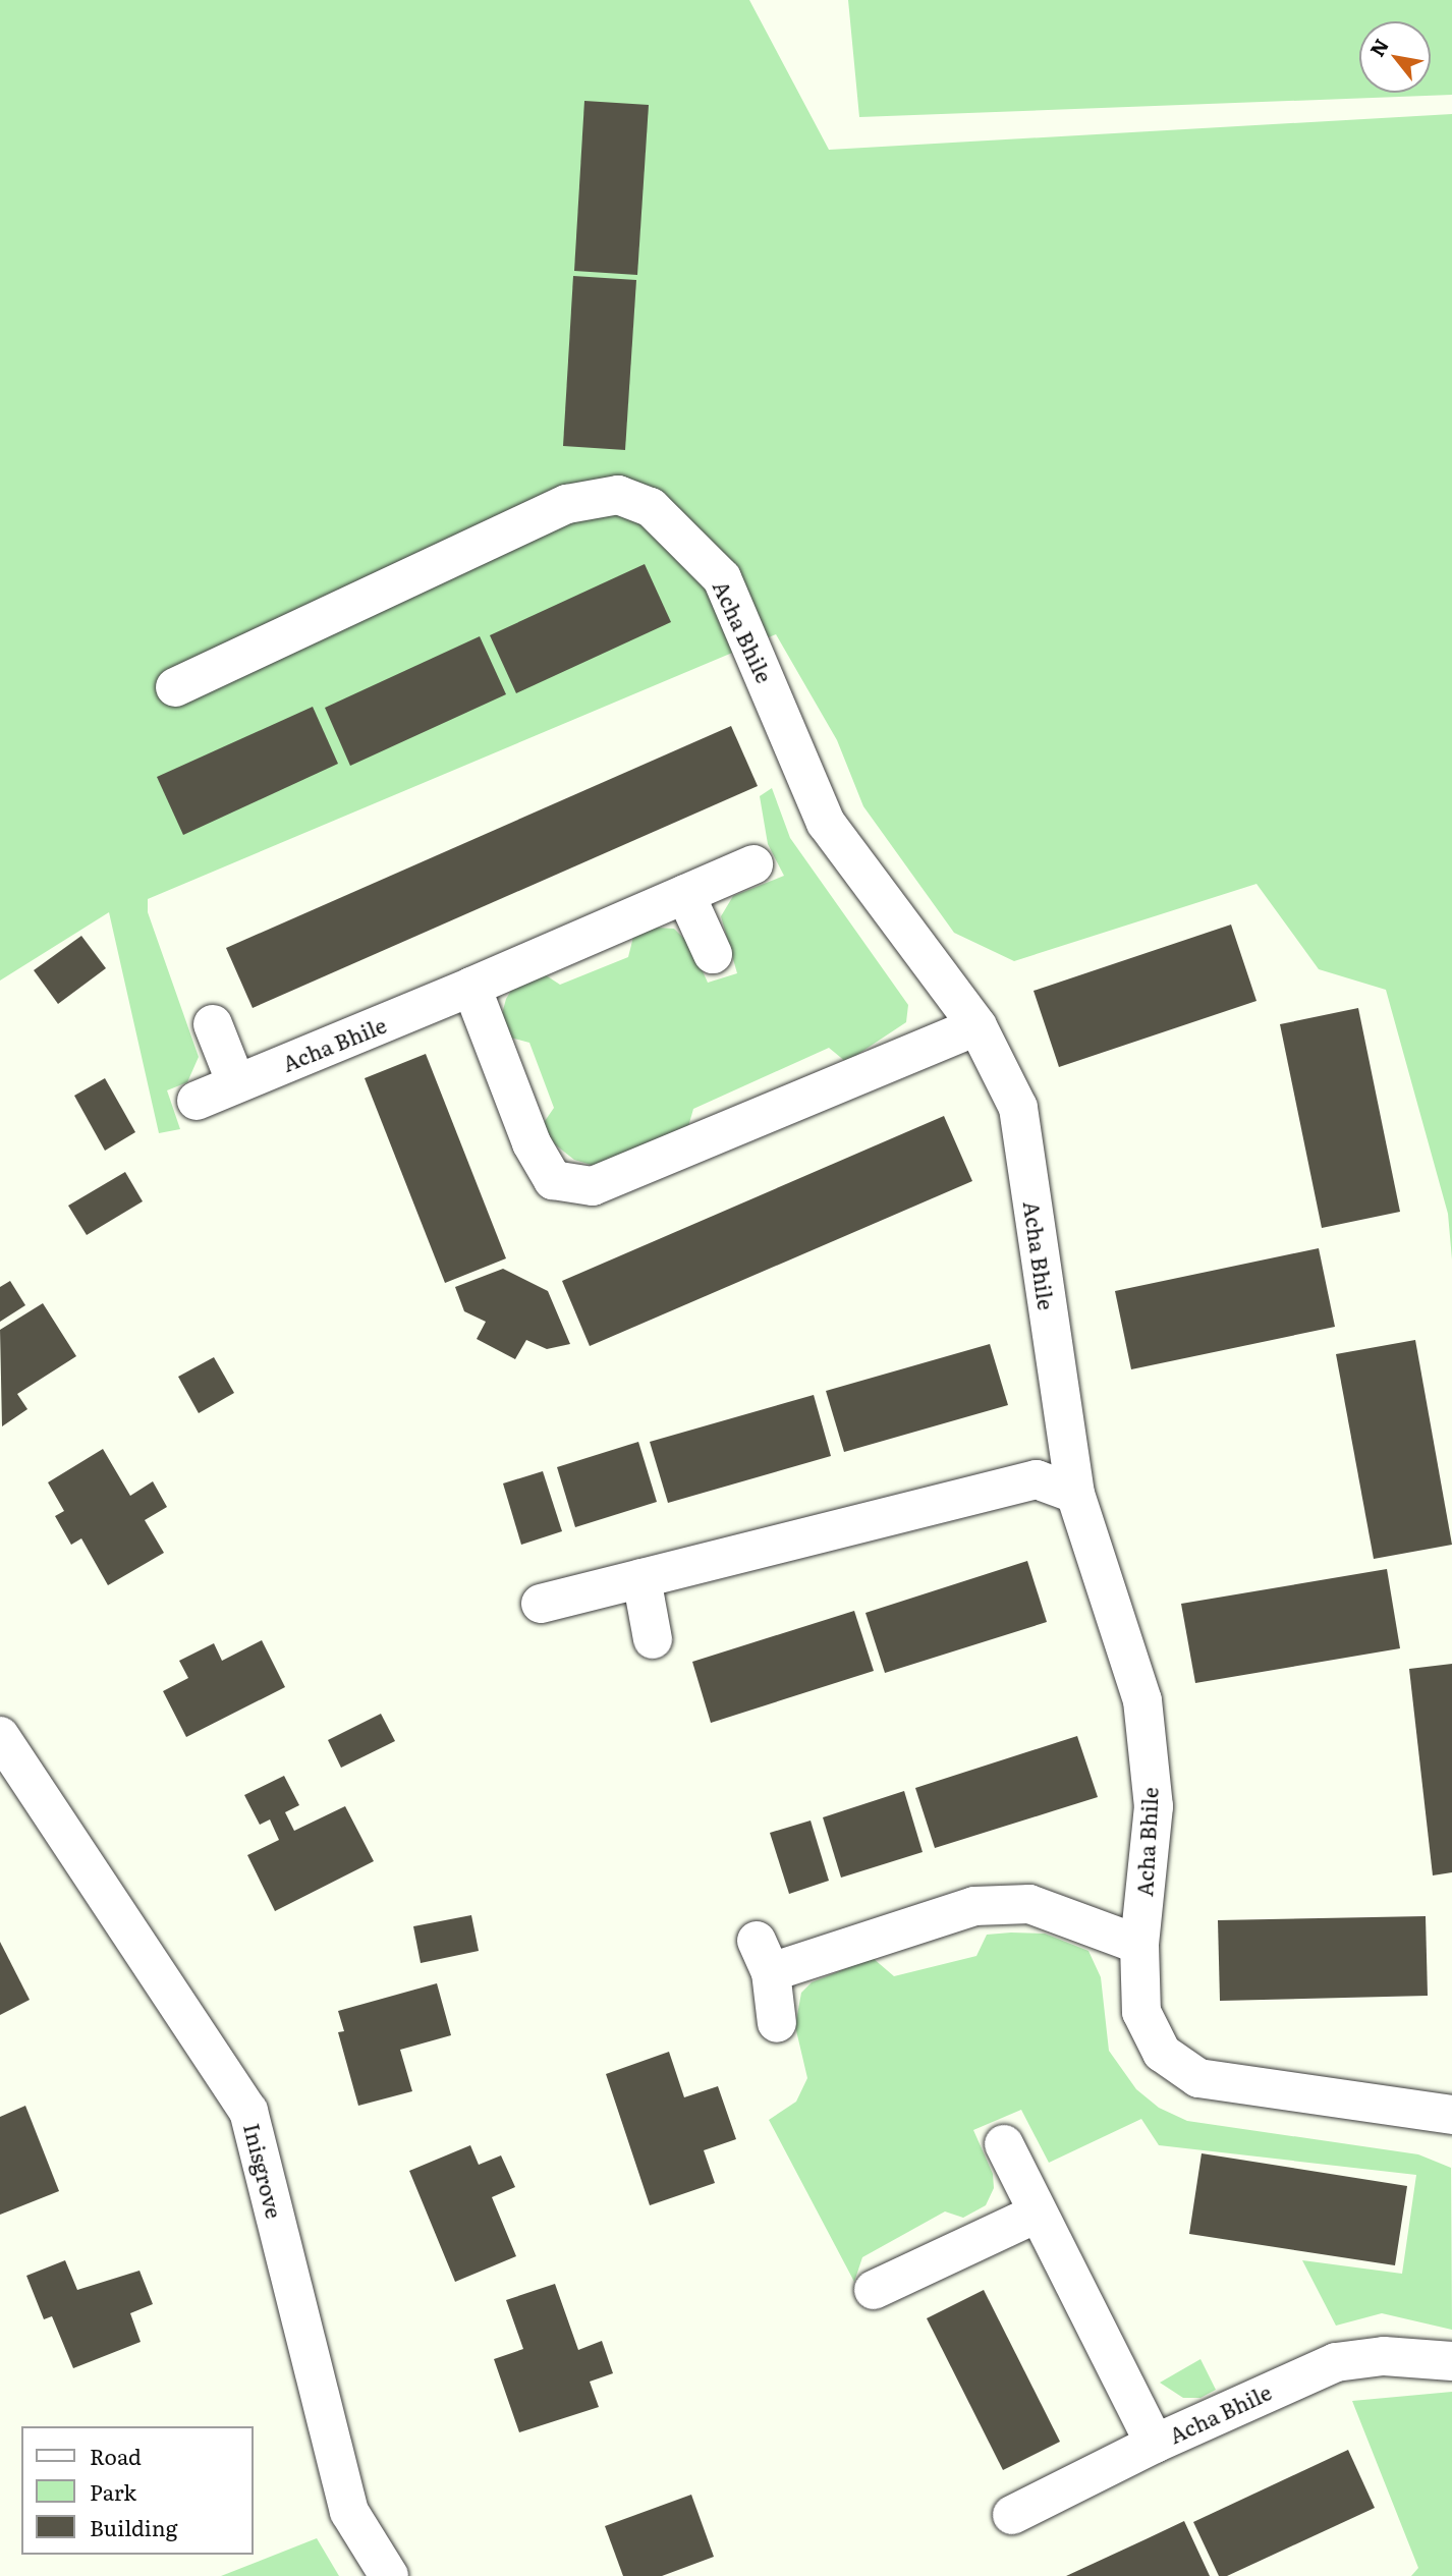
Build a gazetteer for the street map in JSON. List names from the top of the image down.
{
  "streets": {
    "street": ["Acha Bhile", "Inisgrove"]
  },
  "legend": ["Road", "Park", "Building"],
  "north": "top left"
}
